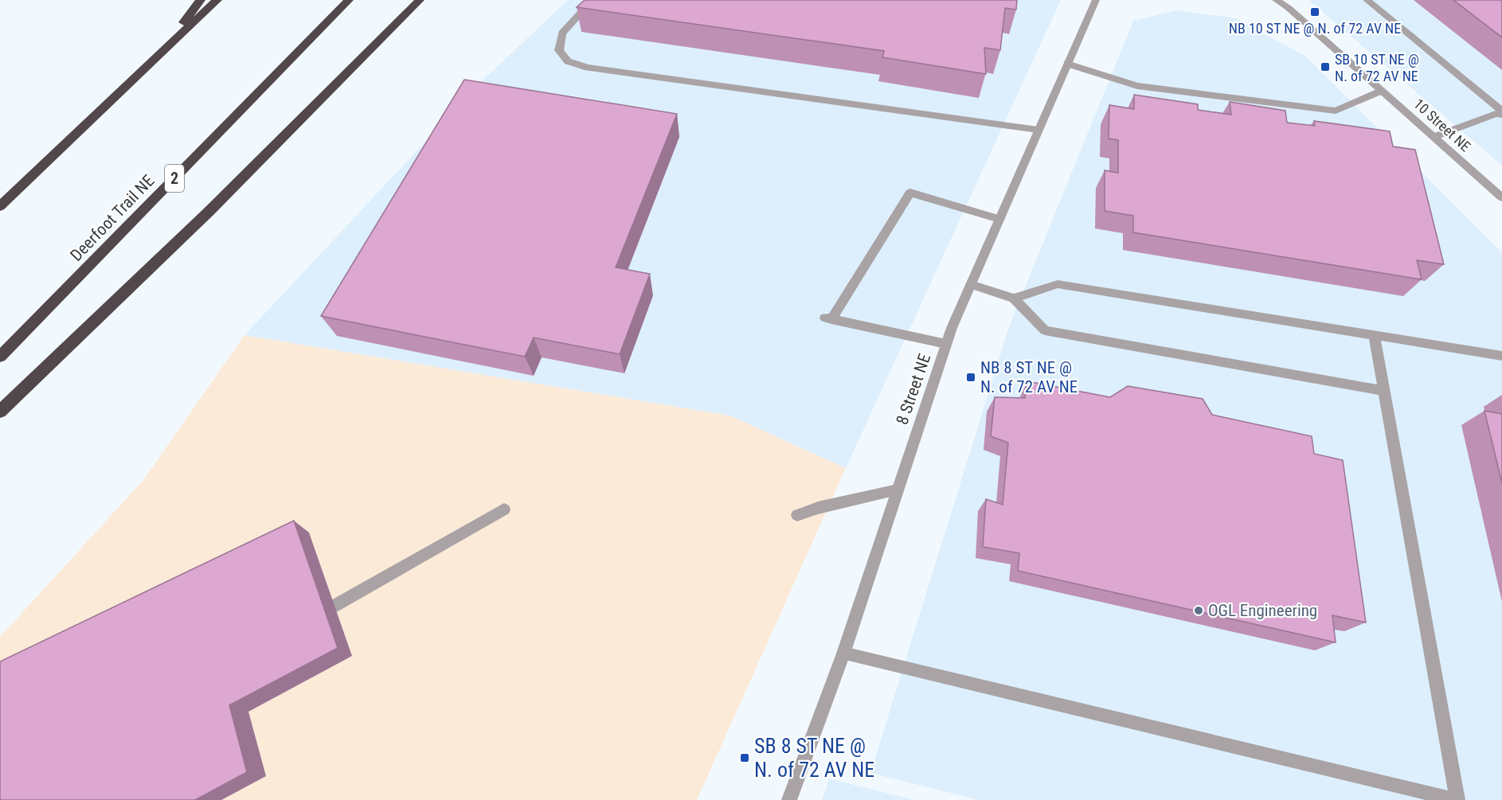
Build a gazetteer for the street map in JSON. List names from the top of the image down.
{
  "streets": {
    "highway": ["2", "Deerfoot Trail NE"],
    "street": ["10 Street NE", "8 Street NE"]
  },
  "places": {
    "transit": [
      "NB 10 ST NE @ N. of 72 AV NE",
      "SB 10 ST NE @ N. of 72 AV NE",
      "NB 8 ST NE @ N. of 72 AV NE",
      "SB 8 ST NE @ N. of 72 AV NE"
    ],
    "other": ["OGL Engineering"]
  }
}
